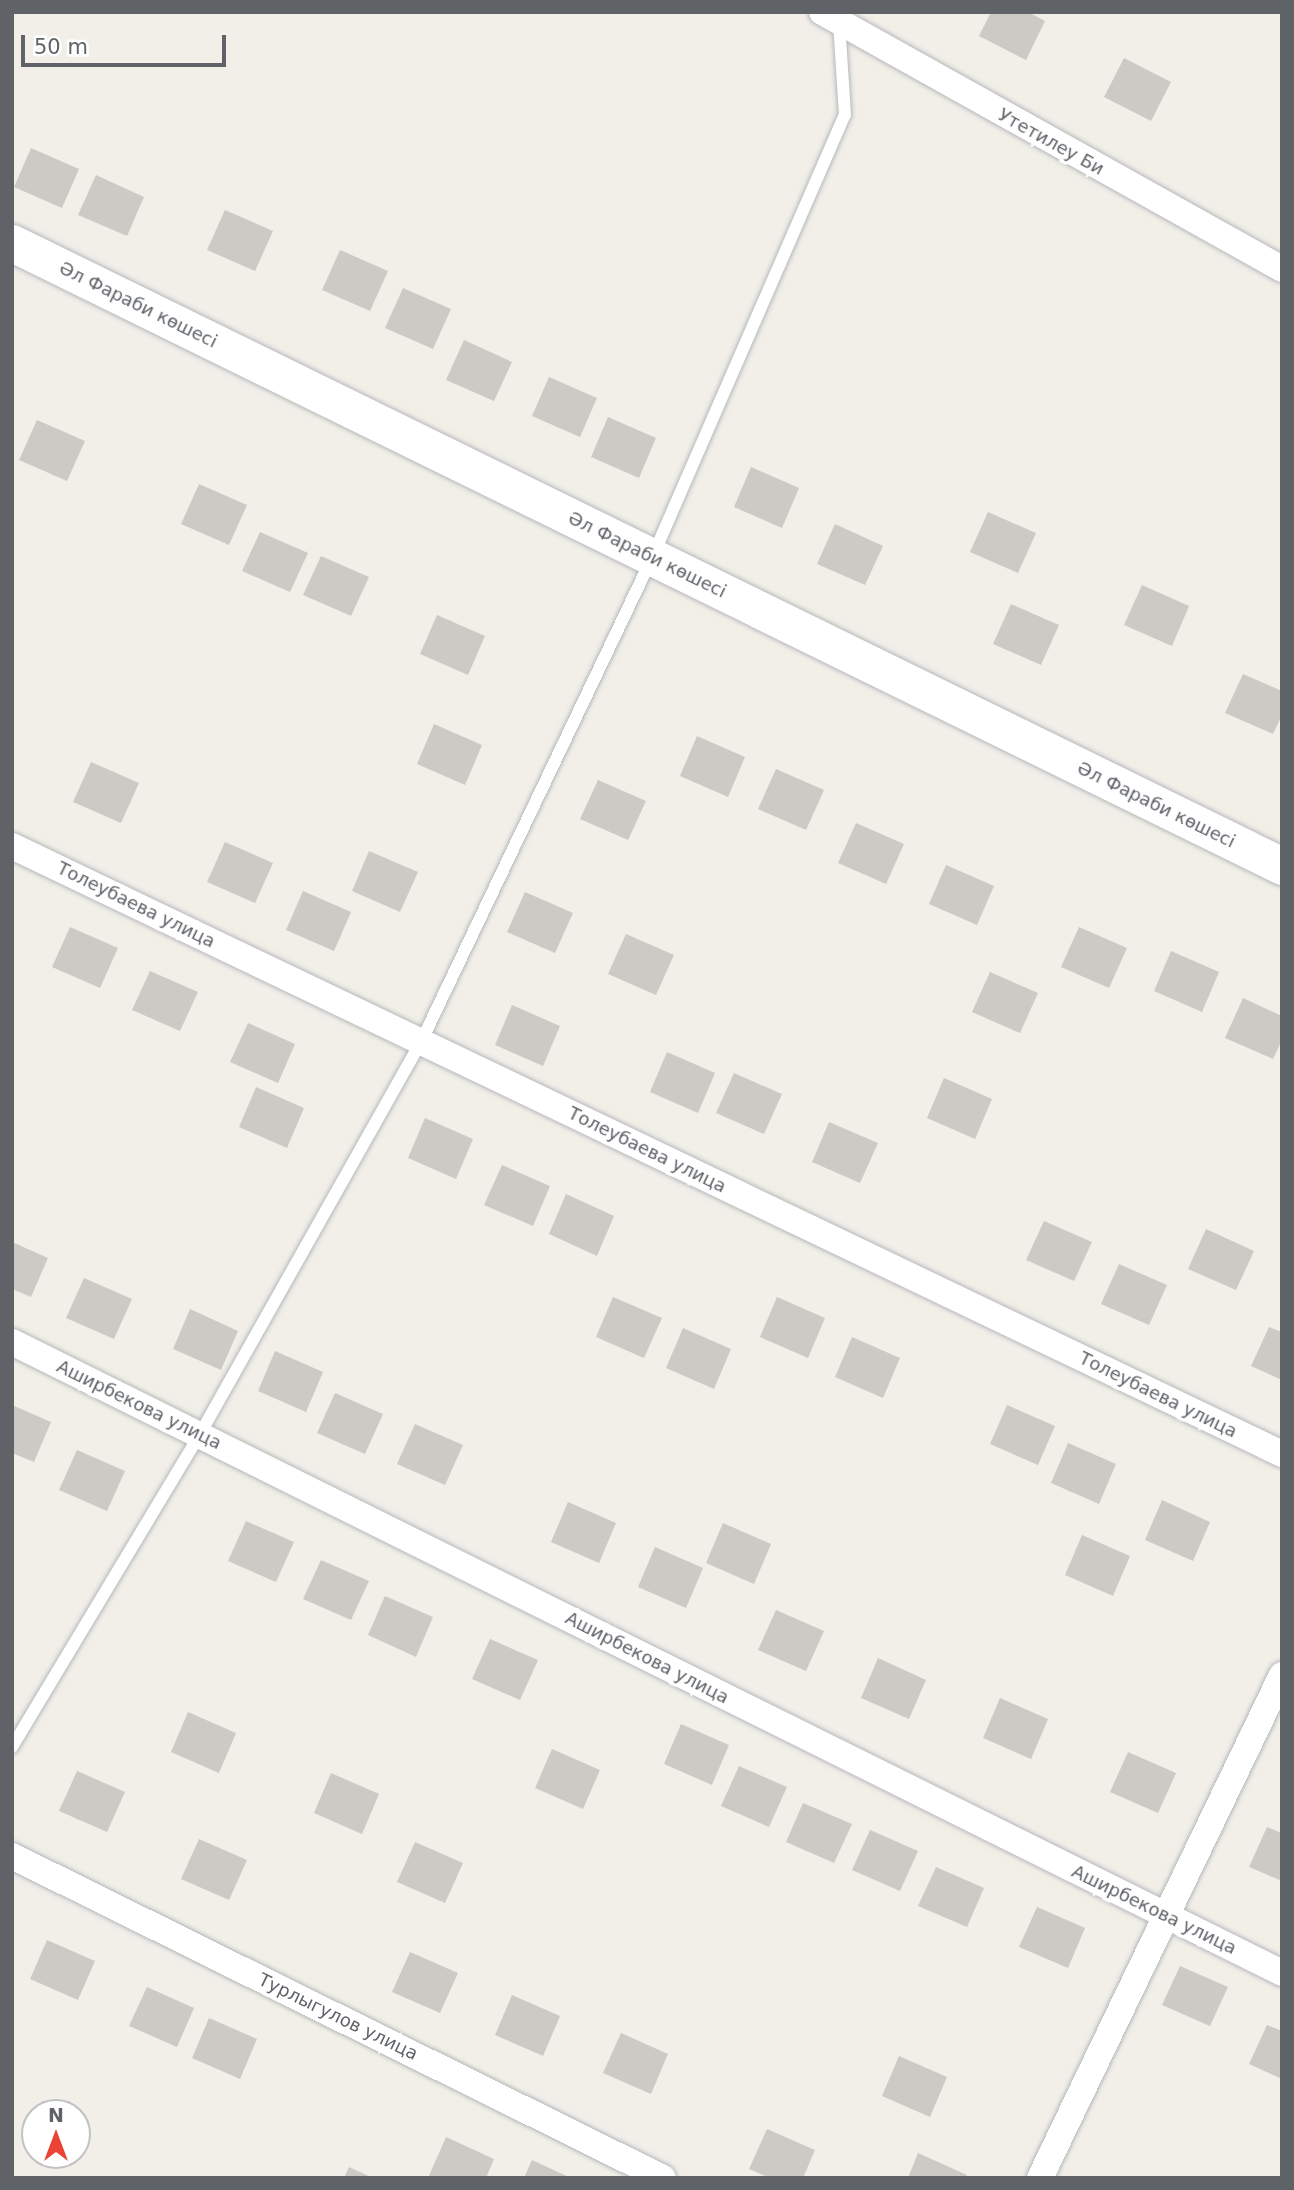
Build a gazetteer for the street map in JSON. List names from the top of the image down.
{
  "streets": {
    "street": [
      "Утетилеу Би",
      "Әл Фараби көшесі",
      "Толеубаева улица",
      "Аширбекова улица",
      "Турлыгулов улица"
    ]
  },
  "scale_bar": "50 m",
  "north": "top"
}
